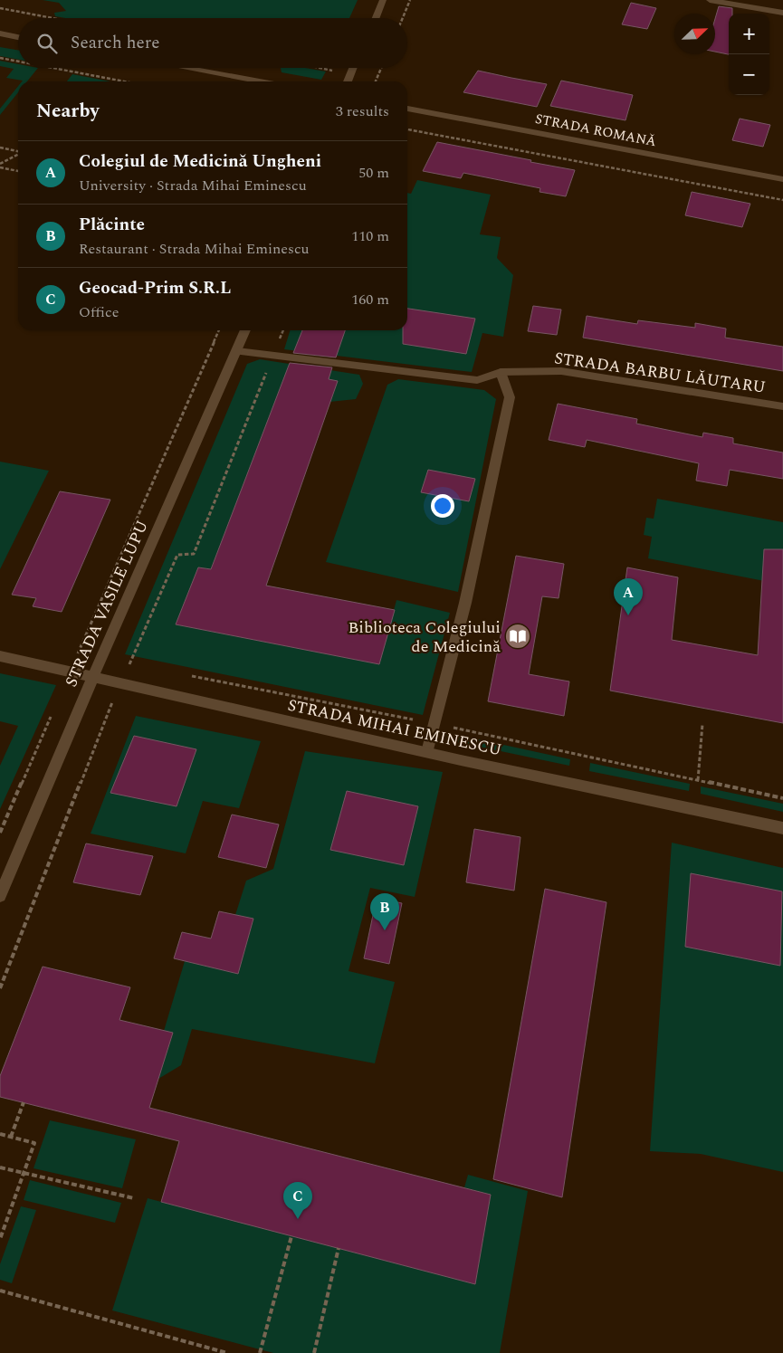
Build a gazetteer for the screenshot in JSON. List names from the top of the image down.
{
  "streets": {
    "street": [
      "STRADA ROMANĂ",
      "STRADA BARBU LĂUTARU",
      "STRADA VASILE LUPU",
      "STRADA MIHAI EMINESCU"
    ]
  },
  "crossings": [
    ["STRADA BARBU LĂUTARU", "STRADA VASILE LUPU"],
    ["STRADA VASILE LUPU", "STRADA MIHAI EMINESCU"]
  ],
  "places": {
    "library": ["Biblioteca Colegiului de Medicină"]
  },
  "north": "top right",
  "page": {
    "map_buttons": ["+", "−"],
    "search": "Search here",
    "heading": ["Nearby", "3 results"],
    "list": [
      {
        "mark": "A",
        "name": "Colegiul de Medicină Ungheni",
        "note": "University · Strada Mihai Eminescu",
        "value": "50 m"
      },
      {
        "mark": "B",
        "name": "Plăcinte",
        "note": "Restaurant · Strada Mihai Eminescu",
        "value": "110 m"
      },
      {
        "mark": "C",
        "name": "Geocad-Prim S.R.L",
        "note": "Office",
        "value": "160 m"
      }
    ],
    "pins": ["A", "B", "C"]
  }
}
